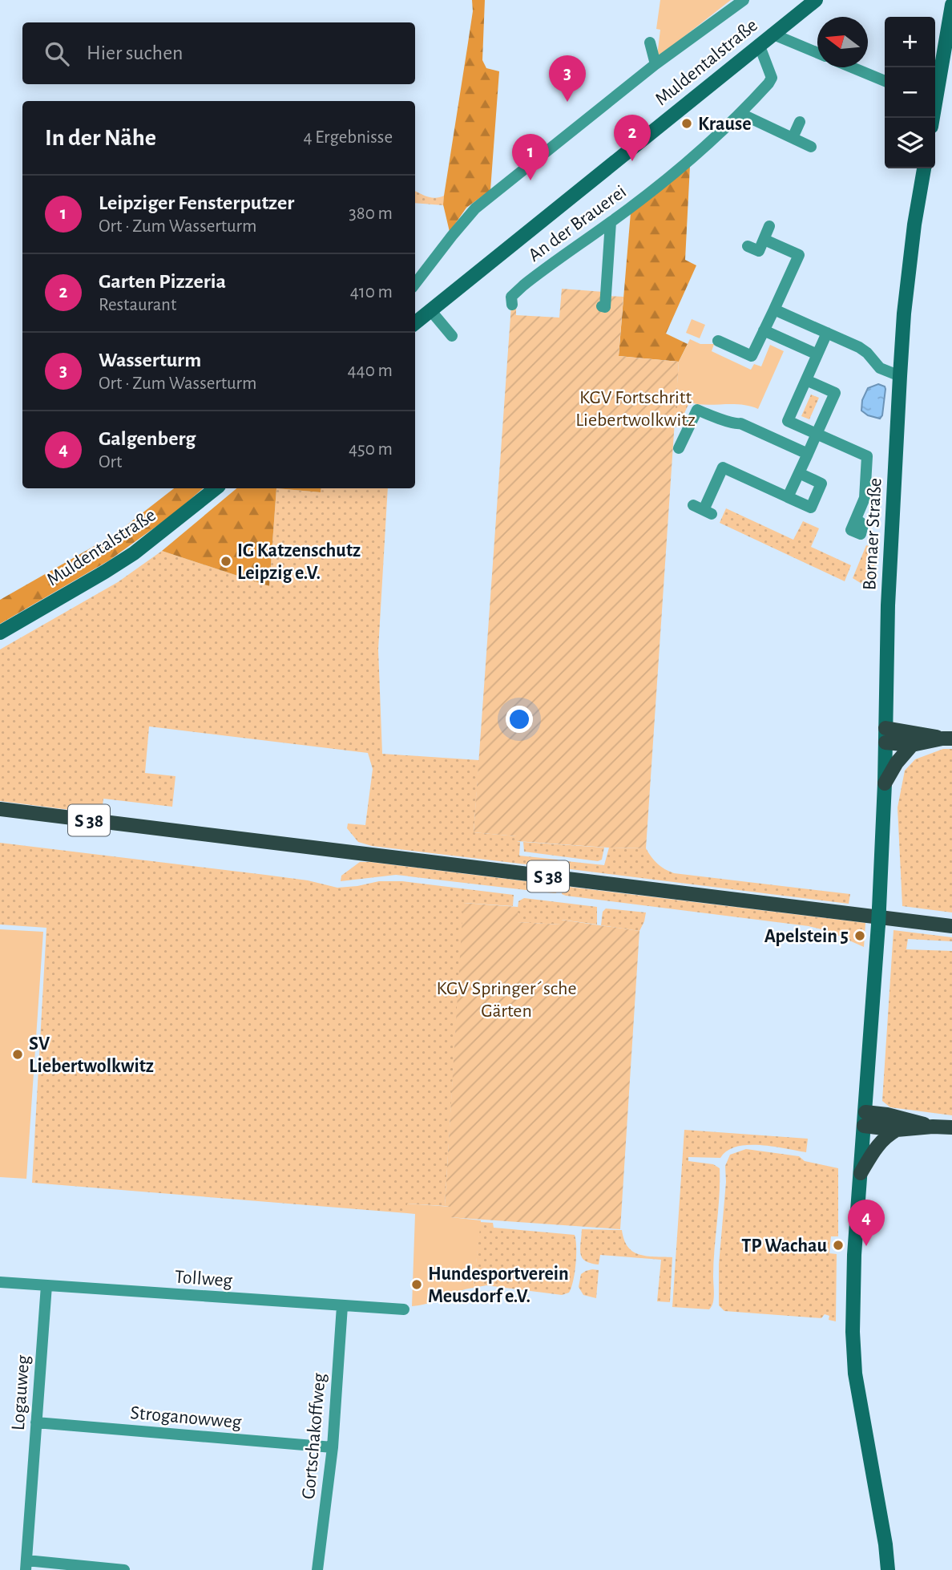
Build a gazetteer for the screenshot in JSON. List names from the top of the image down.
{
  "streets": {
    "main road": ["Muldentalstraße", "Bornaer Straße", "S 38"],
    "street": [
      "An der Brauerei",
      "Tollweg",
      "Logauweg",
      "Stroganowweg",
      "Gortschakoffweg"
    ]
  },
  "crossings": [
    ["Muldentalstraße", "An der Brauerei"],
    ["Tollweg", "Logauweg"],
    ["Tollweg", "Gortschakoffweg"],
    ["Logauweg", "Stroganowweg"],
    ["Stroganowweg", "Gortschakoffweg"]
  ],
  "parks": ["KGV Fortschritt Liebertwolkwitz", "KGV Springer´sche Gärten"],
  "places": [
    "Krause",
    "IG Katzenschutz Leipzig e.V.",
    "Apelstein 5",
    "SV Liebertwolkwitz",
    "TP Wachau",
    "Hundesportverein Meusdorf e.V."
  ],
  "north": "left",
  "page": {
    "map_buttons": ["+", "−"],
    "search": "Hier suchen",
    "pins": [
      "3",
      "2",
      "1",
      "4"
    ],
    "heading": ["In der Nähe", "4 Ergebnisse"],
    "list": [
      {
        "mark": "1",
        "name": "Leipziger Fensterputzer",
        "note": "Ort · Zum Wasserturm",
        "value": "380 m"
      },
      {
        "mark": "2",
        "name": "Garten Pizzeria",
        "note": "Restaurant",
        "value": "410 m"
      },
      {
        "mark": "3",
        "name": "Wasserturm",
        "note": "Ort · Zum Wasserturm",
        "value": "440 m"
      },
      {
        "mark": "4",
        "name": "Galgenberg",
        "note": "Ort",
        "value": "450 m"
      }
    ]
  }
}
